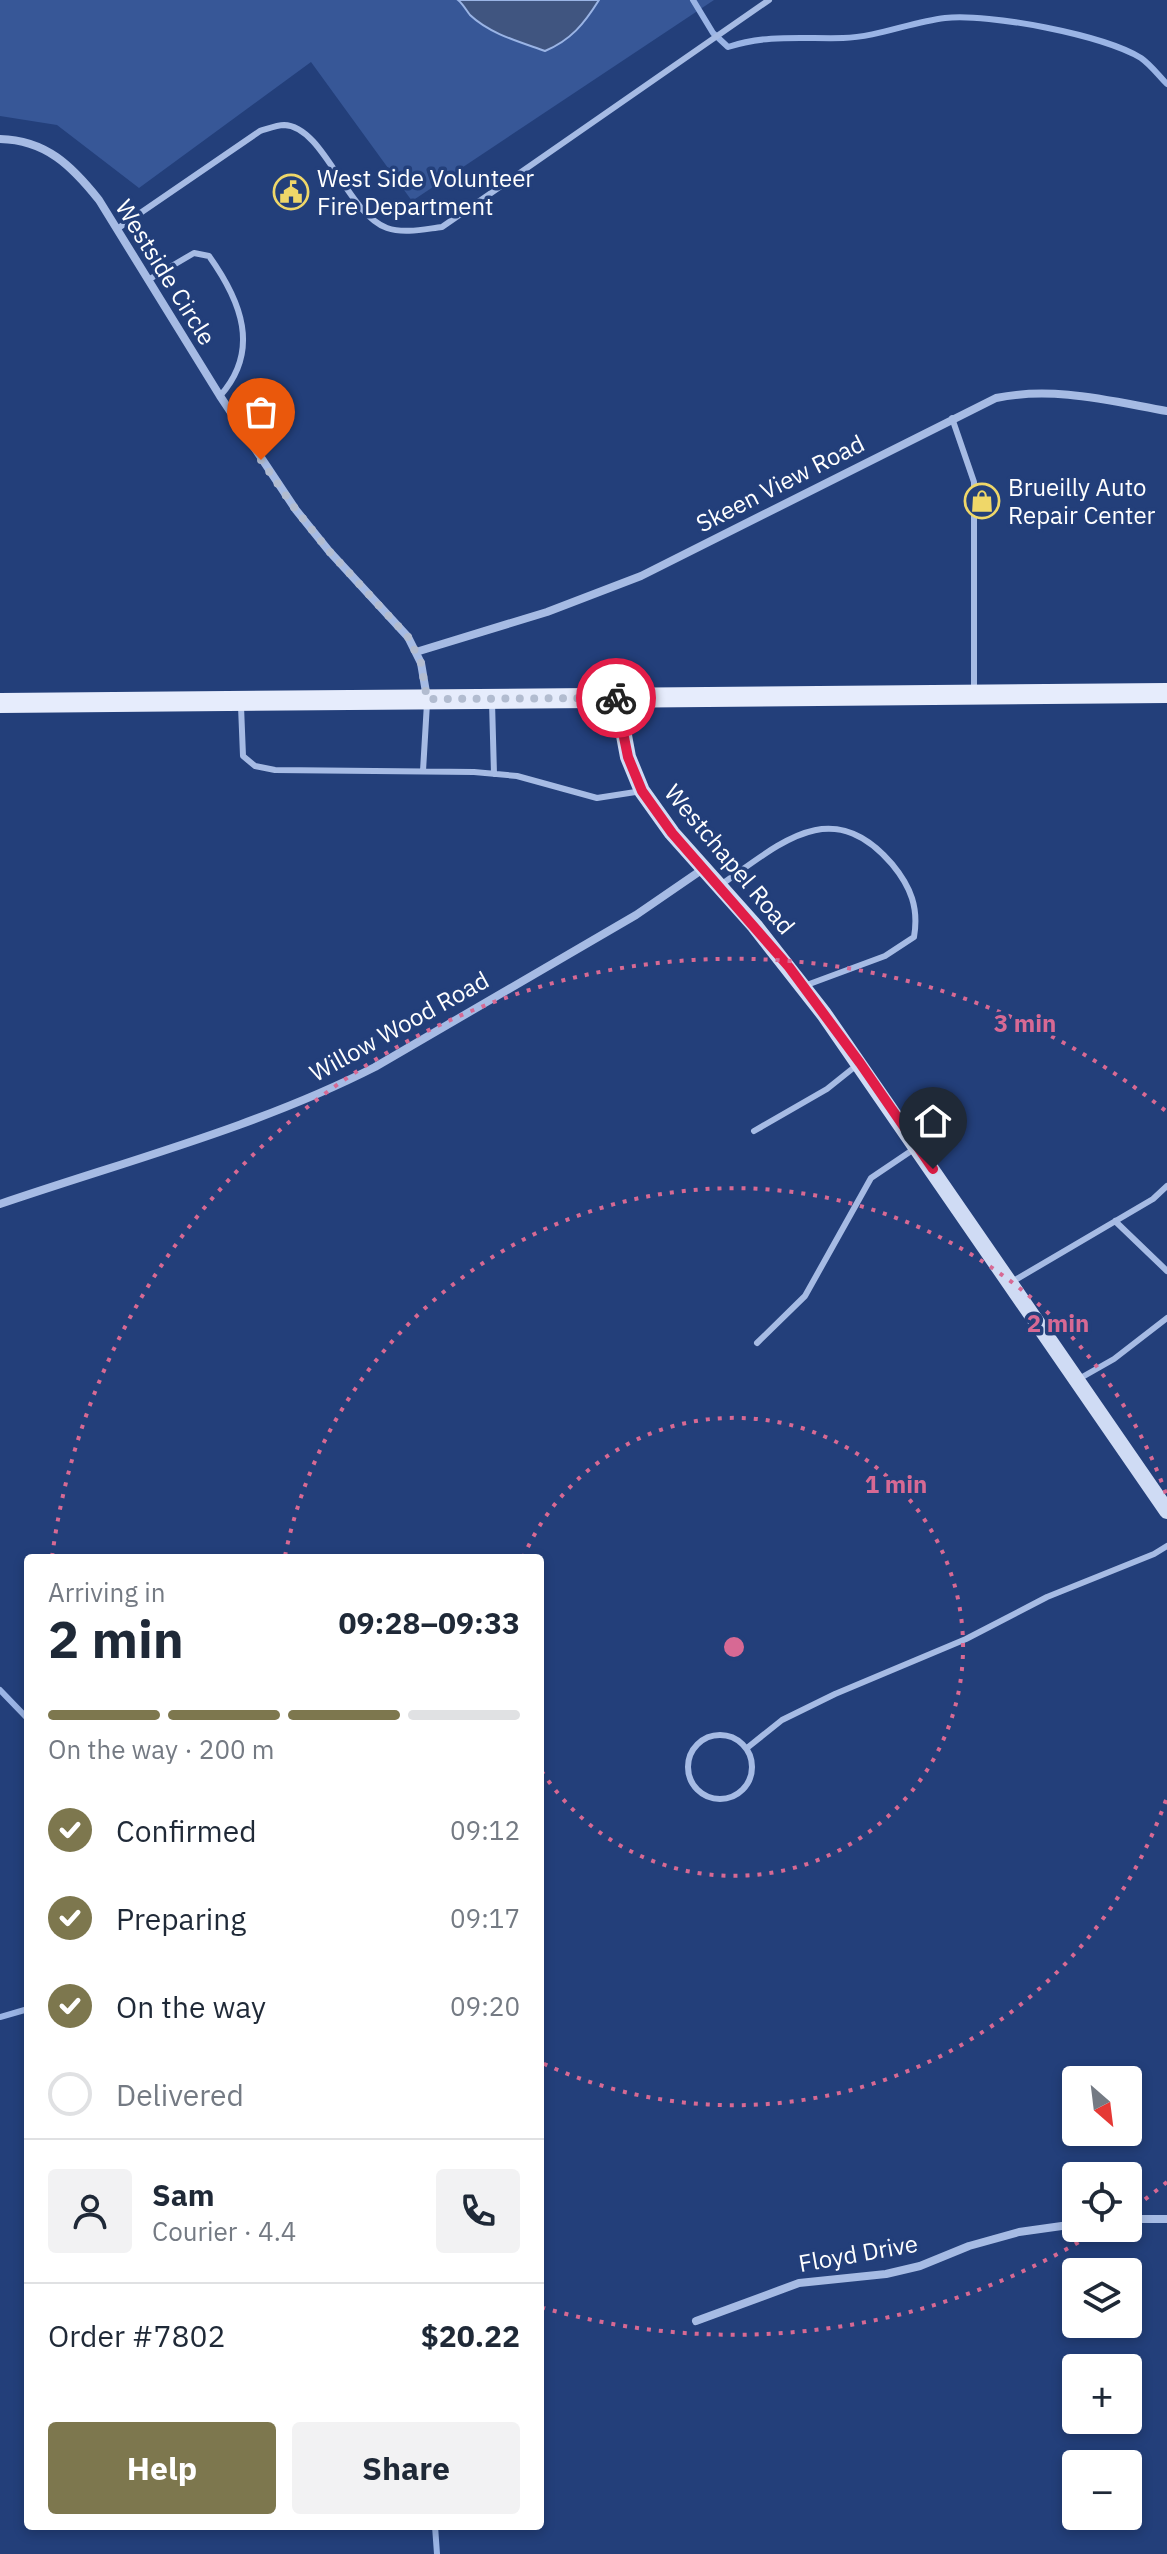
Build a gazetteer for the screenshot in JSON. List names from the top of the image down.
{
  "streets": {
    "street": [
      "Westside Circle",
      "Skeen View Road",
      "Westchapel Road",
      "Willow Wood Road",
      "Floyd Drive"
    ]
  },
  "crossings": [
    ["Westside Circle", "Skeen View Road"],
    ["Westchapel Road", "Willow Wood Road"]
  ],
  "places": {
    "public building": ["West Side Volunteer Fire Department"],
    "shop": ["Brueilly Auto Repair Center"]
  },
  "north": "bottom right",
  "page": {
    "heading": ["2 min", "Arriving in", "09:28–09:33"],
    "panel": [
      "Sam",
      "Courier · 4.4",
      "Order #7802",
      "$20.22"
    ],
    "bar": "On the way · 200 m",
    "list": [
      ["Confirmed", "09:12"],
      ["Preparing", "09:17"],
      ["On the way", "09:20"],
      "Delivered"
    ],
    "map_buttons": ["+", "−"],
    "buttons": ["Help", "Share"]
  },
  "rings": ["3 min", "2 min", "1 min"]
}
